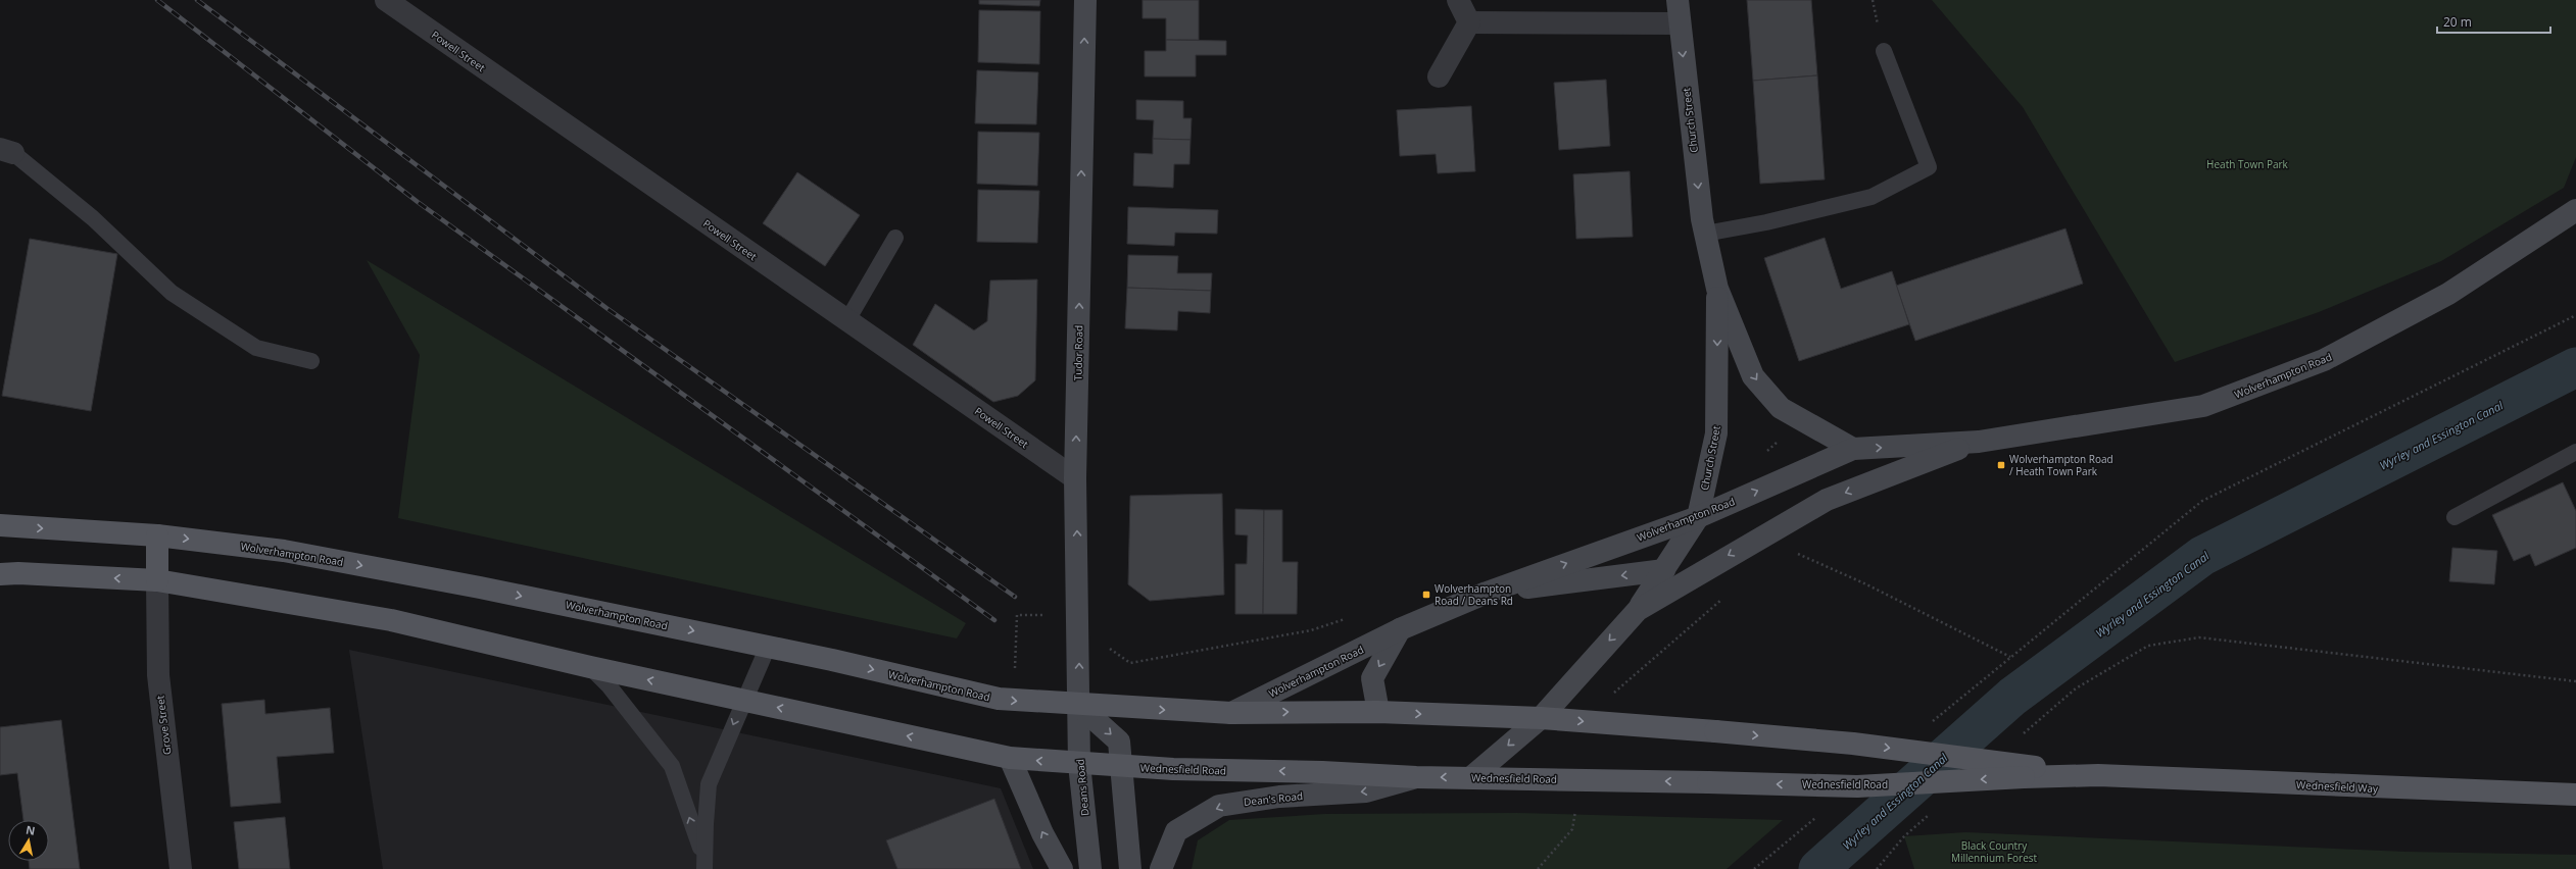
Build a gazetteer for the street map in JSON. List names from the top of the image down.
{
  "streets": {
    "main road": ["Wolverhampton Road", "Wednesfield Road", "Wednesfield Way"],
    "street": [
      "Powell Street",
      "Church Street",
      "Tudor Road",
      "Grove Street",
      "Deans Road",
      "Dean's Road"
    ]
  },
  "crossings": [
    ["Powell Street", "Tudor Road"],
    ["Church Street", "Wolverhampton Road"],
    ["Tudor Road", "Wolverhampton Road"],
    ["Tudor Road", "Deans Road"],
    ["Wolverhampton Road", "Wednesfield Road"],
    ["Wolverhampton Road", "Deans Road"],
    ["Wednesfield Road", "Wednesfield Way"],
    ["Wednesfield Road", "Deans Road"],
    ["Wednesfield Road", "Dean's Road"]
  ],
  "one_way": ["Church Street", "Tudor Road", "Dean's Road"],
  "water": ["Wyrley and Essington Canal"],
  "parks": ["Heath Town Park", "Black Country Millennium Forest"],
  "places": {
    "transit": ["Wolverhampton Road / Heath Town Park", "Wolverhampton Road / Deans Rd"]
  },
  "scale_bar": "20 m",
  "north": "top"
}
